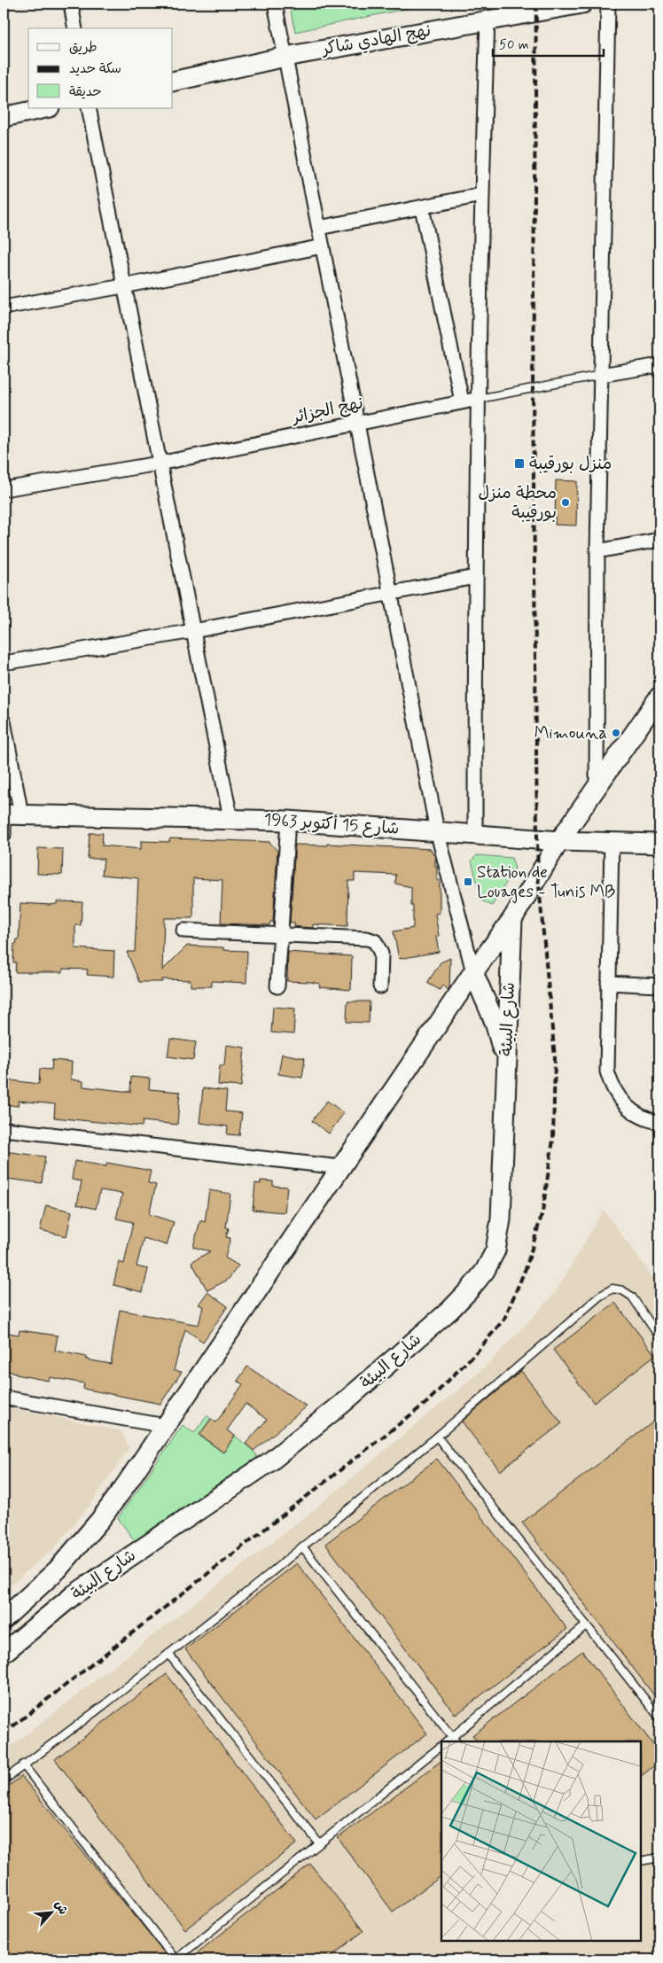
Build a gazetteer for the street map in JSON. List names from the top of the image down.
{
  "streets": {
    "main road": ["نهج الهادي شاكر", "شارع 15 أكتوبر 1963", "شارع البيئة"],
    "street": ["نهج الجزائر"]
  },
  "crossings": [
    ["شارع 15 أكتوبر 1963", "شارع البيئة"]
  ],
  "places": {
    "transit": ["منزل بورقيبة", "Station de Louages - Tunis MB"],
    "other": ["محطة منزل بورقيبة", "Mimouna"]
  },
  "legend": ["طريق", "سكة حديد", "حديقة"],
  "scale_bar": "50 m",
  "north": "top right"
}
